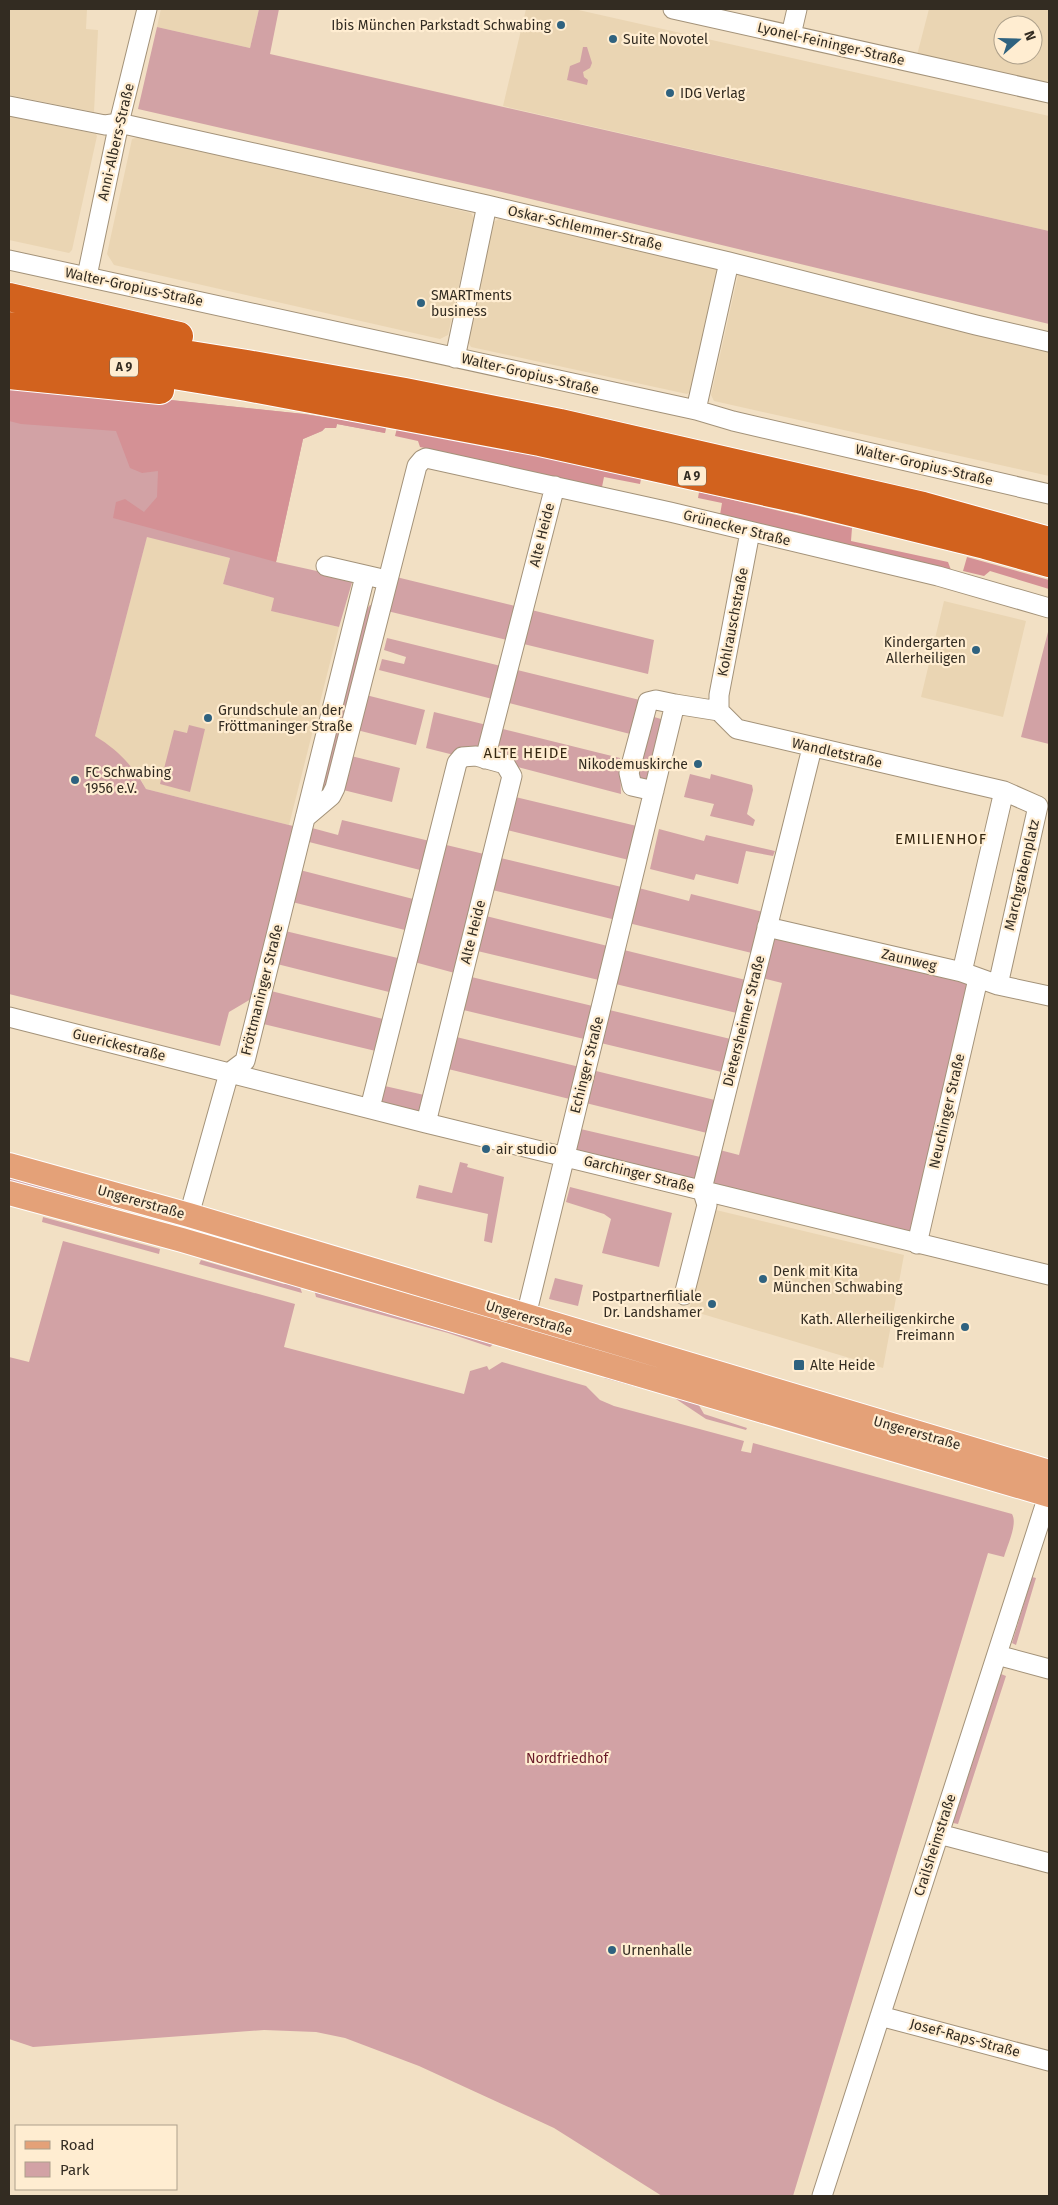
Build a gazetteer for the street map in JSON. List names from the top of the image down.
{
  "streets": {
    "highway": ["A 9"],
    "main road": ["Ungererstraße"],
    "street": [
      "Lyonel-Feininger-Straße",
      "Anni-Albers-Straße",
      "Oskar-Schlemmer-Straße",
      "Walter-Gropius-Straße",
      "Grünecker Straße",
      "Alte Heide",
      "Kohlrauschstraße",
      "Wandletstraße",
      "Marchgrabenplatz",
      "Zaunweg",
      "Fröttmaninger Straße",
      "Dietersheimer Straße",
      "Guerickestraße",
      "Echinger Straße",
      "Neuchinger Straße",
      "Garchinger Straße",
      "Crailsheimstraße",
      "Josef-Raps-Straße"
    ]
  },
  "crossings": [
    ["Anni-Albers-Straße", "Oskar-Schlemmer-Straße"],
    ["Anni-Albers-Straße", "Walter-Gropius-Straße"],
    ["Grünecker Straße", "Alte Heide"],
    ["Grünecker Straße", "Kohlrauschstraße"],
    ["Alte Heide", "Garchinger Straße"],
    ["Kohlrauschstraße", "Wandletstraße"],
    ["Wandletstraße", "Marchgrabenplatz"],
    ["Wandletstraße", "Dietersheimer Straße"],
    ["Marchgrabenplatz", "Zaunweg"],
    ["Zaunweg", "Dietersheimer Straße"],
    ["Zaunweg", "Neuchinger Straße"],
    ["Fröttmaninger Straße", "Guerickestraße"],
    ["Fröttmaninger Straße", "Garchinger Straße"],
    ["Fröttmaninger Straße", "Ungererstraße"],
    ["Dietersheimer Straße", "Garchinger Straße"],
    ["Guerickestraße", "Garchinger Straße"],
    ["Echinger Straße", "Garchinger Straße"],
    ["Echinger Straße", "Ungererstraße"],
    ["Neuchinger Straße", "Garchinger Straße"],
    ["Ungererstraße", "Crailsheimstraße"],
    ["Crailsheimstraße", "Josef-Raps-Straße"]
  ],
  "districts": ["ALTE HEIDE", "EMILIENHOF"],
  "parks": ["Nordfriedhof"],
  "places": {
    "other": [
      "Ibis München Parkstadt Schwabing",
      "Suite Novotel",
      "IDG Verlag",
      "SMARTments business",
      "Kindergarten Allerheiligen",
      "Grundschule an der Fröttmaninger Straße",
      "Nikodemuskirche",
      "FC Schwabing 1956 e.V.",
      "air studio",
      "Denk mit Kita München Schwabing",
      "Postpartnerfiliale Dr. Landshamer",
      "Kath. Allerheiligenkirche Freimann",
      "Urnenhalle"
    ],
    "transit": ["Alte Heide"]
  },
  "legend": ["Road", "Park"],
  "north": "right"
}
